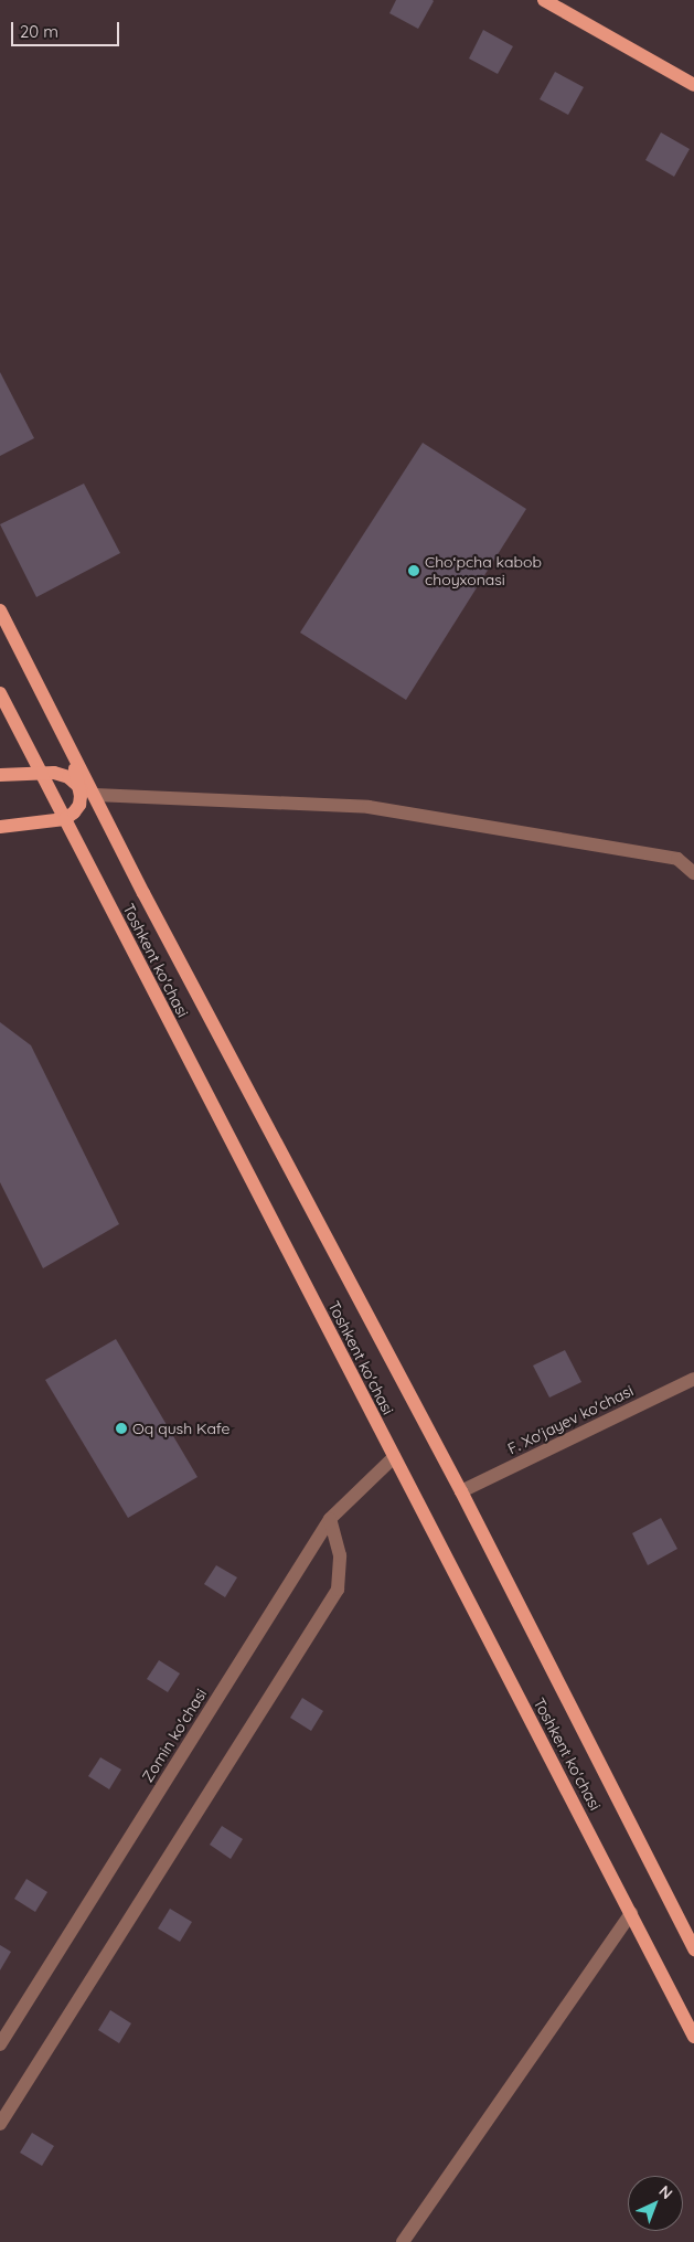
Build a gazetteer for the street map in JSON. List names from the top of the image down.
{
  "streets": {
    "main road": ["Toshkent ko'chasi"],
    "street": ["F. Xo'jayev ko'chasi", "Zomin ko'chasi"]
  },
  "crossings": [
    ["Toshkent ko'chasi", "F. Xo'jayev ko'chasi"],
    ["Toshkent ko'chasi", "Zomin ko'chasi"]
  ],
  "places": ["Cho‘pcha kabob choyxonasi", "Oq qush Kafe"],
  "scale_bar": "20 m",
  "north": "top right"
}
